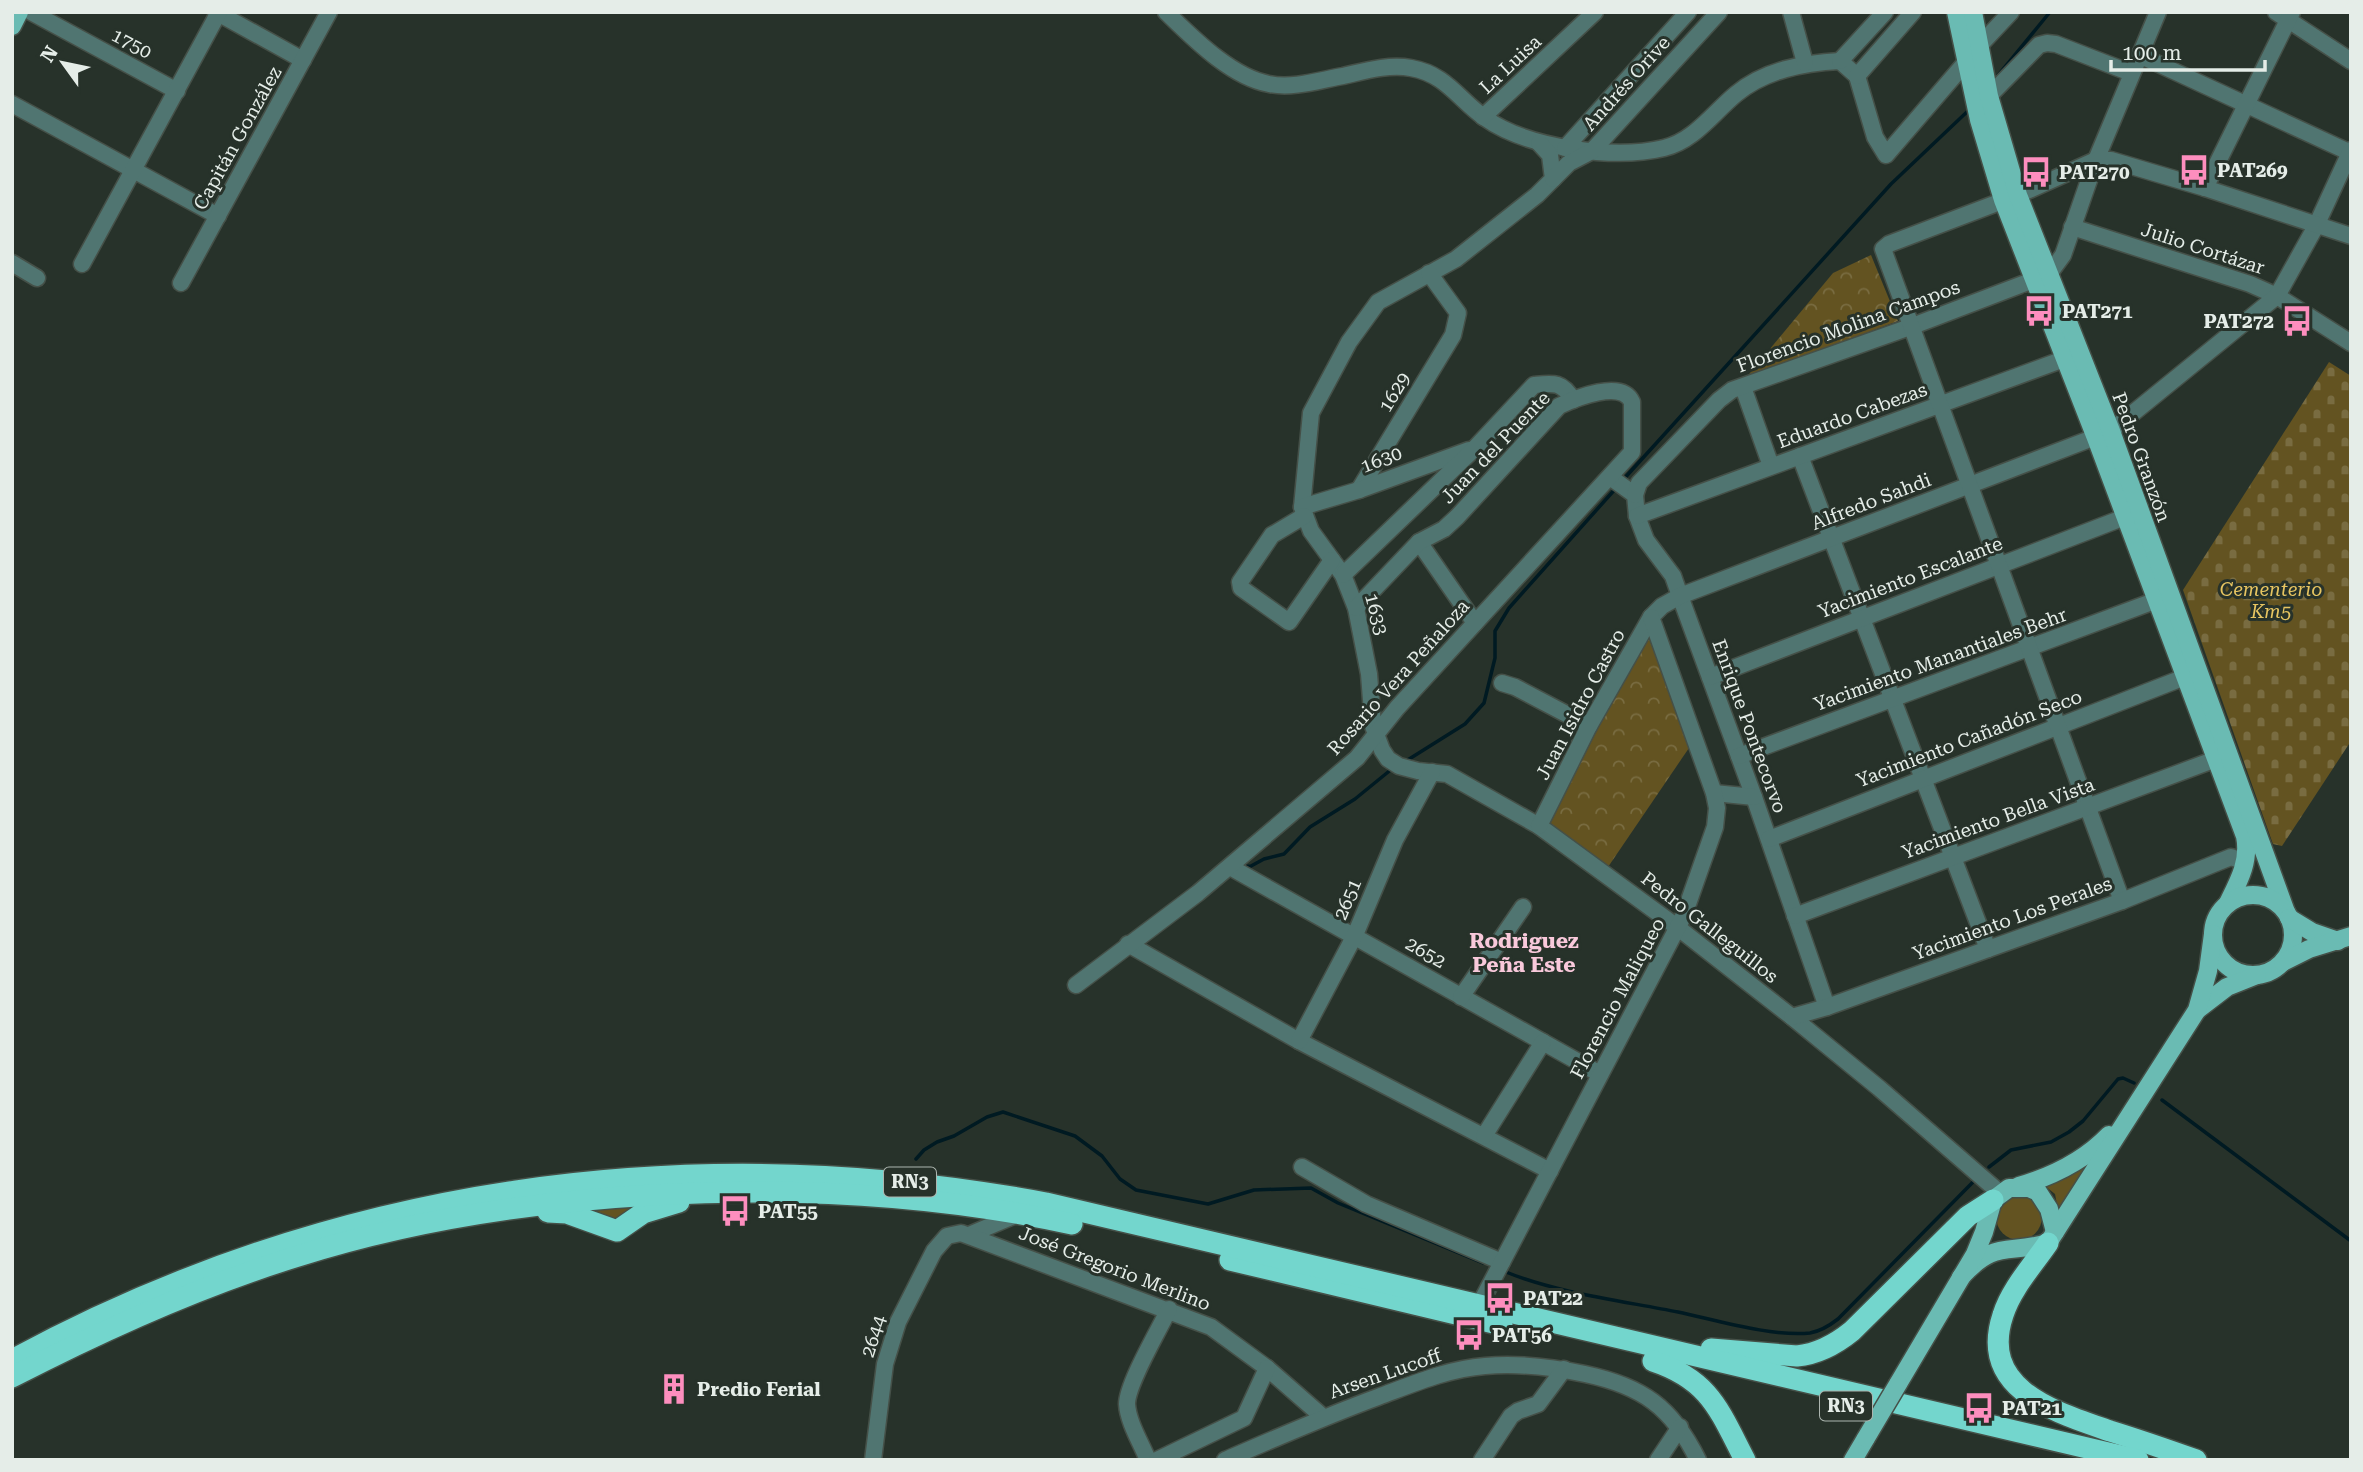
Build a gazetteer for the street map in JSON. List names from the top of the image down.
{
  "streets": {
    "highway": ["RN3"],
    "main road": ["Pedro Granzón"],
    "street": [
      "1750",
      "La Luisa",
      "Andrés Orive",
      "Capitán González",
      "Julio Cortázar",
      "Florencio Molina Campos",
      "1629",
      "Eduardo Cabezas",
      "Juan del Puente",
      "1630",
      "Alfredo Sahdi",
      "Yacimiento Escalante",
      "1633",
      "Yacimiento Manantiales Behr",
      "Rosario Vera Peñaloza",
      "Juan Isidro Castro",
      "Enrique Pontecorvo",
      "Yacimiento Cañadón Seco",
      "Yacimiento Bella Vista",
      "2651",
      "Yacimiento Los Perales",
      "Pedro Galleguillos",
      "2652",
      "Florencio Maliqueo",
      "José Gregorio Merlino",
      "2644",
      "Arsen Lucoff"
    ]
  },
  "crossings": [
    ["Andrés Orive", "1629"],
    ["Andrés Orive", "1630"],
    ["Andrés Orive", "1633"],
    ["Julio Cortázar", "Alfredo Sahdi"],
    ["Florencio Molina Campos", "Pedro Granzón"],
    ["Florencio Molina Campos", "Enrique Pontecorvo"],
    ["1629", "1630"],
    ["Eduardo Cabezas", "Pedro Granzón"],
    ["Eduardo Cabezas", "Enrique Pontecorvo"],
    ["Juan del Puente", "1630"],
    ["Juan del Puente", "1633"],
    ["Juan del Puente", "Rosario Vera Peñaloza"],
    ["Pedro Granzón", "Alfredo Sahdi"],
    ["Pedro Granzón", "Yacimiento Escalante"],
    ["Pedro Granzón", "Yacimiento Manantiales Behr"],
    ["Pedro Granzón", "Yacimiento Cañadón Seco"],
    ["Pedro Granzón", "Yacimiento Bella Vista"],
    ["Pedro Granzón", "Yacimiento Los Perales"],
    ["1630", "1633"],
    ["Alfredo Sahdi", "Juan Isidro Castro"],
    ["Alfredo Sahdi", "Enrique Pontecorvo"],
    ["Alfredo Sahdi", "Florencio Maliqueo"],
    ["Yacimiento Escalante", "Enrique Pontecorvo"],
    ["1633", "Rosario Vera Peñaloza"],
    ["1633", "Pedro Galleguillos"],
    ["Yacimiento Manantiales Behr", "Enrique Pontecorvo"],
    ["Rosario Vera Peñaloza", "Pedro Galleguillos"],
    ["Rosario Vera Peñaloza", "2652"],
    ["Juan Isidro Castro", "Pedro Galleguillos"],
    ["Juan Isidro Castro", "Florencio Maliqueo"],
    ["Enrique Pontecorvo", "Yacimiento Cañadón Seco"],
    ["Enrique Pontecorvo", "Yacimiento Bella Vista"],
    ["Enrique Pontecorvo", "Yacimiento Los Perales"],
    ["2651", "Pedro Galleguillos"],
    ["2651", "2652"],
    ["Yacimiento Los Perales", "Pedro Galleguillos"],
    ["Pedro Galleguillos", "Florencio Maliqueo"],
    ["2652", "Florencio Maliqueo"],
    ["Florencio Maliqueo", "RN3"],
    ["José Gregorio Merlino", "2644"],
    ["José Gregorio Merlino", "Arsen Lucoff"]
  ],
  "districts": ["Rodriguez Peña Este"],
  "parks": ["Cementerio Km5"],
  "places": {
    "bus stop": [
      "PAT269",
      "PAT270",
      "PAT271",
      "PAT272",
      "PAT55",
      "PAT22",
      "PAT56",
      "PAT21"
    ],
    "building": ["Predio Ferial"]
  },
  "scale_bar": "100 m",
  "north": "top left"
}
